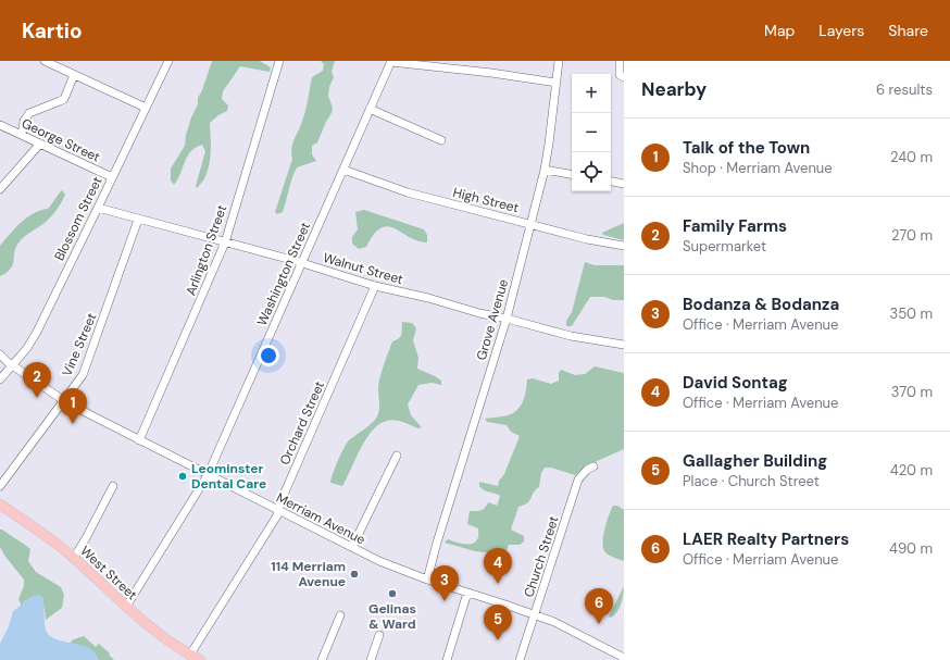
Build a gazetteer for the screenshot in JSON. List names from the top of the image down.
{
  "streets": {
    "main road": ["West Street"],
    "street": [
      "George Street",
      "High Street",
      "Blossom Street",
      "Arlington Street",
      "Walnut Street",
      "Washington Street",
      "Grove Avenue",
      "Vine Street",
      "Orchard Street",
      "Merriam Avenue",
      "Church Street"
    ]
  },
  "crossings": [
    ["George Street", "Blossom Street"],
    ["High Street", "Washington Street"],
    ["High Street", "Grove Avenue"],
    ["Blossom Street", "Walnut Street"],
    ["Blossom Street", "Merriam Avenue"],
    ["Arlington Street", "Walnut Street"],
    ["Arlington Street", "Merriam Avenue"],
    ["Walnut Street", "Washington Street"],
    ["Walnut Street", "Grove Avenue"],
    ["Walnut Street", "Vine Street"],
    ["Walnut Street", "Orchard Street"],
    ["Washington Street", "Merriam Avenue"],
    ["Washington Street", "West Street"],
    ["Grove Avenue", "Merriam Avenue"],
    ["Vine Street", "Merriam Avenue"],
    ["Orchard Street", "Merriam Avenue"],
    ["Orchard Street", "West Street"],
    ["Merriam Avenue", "Church Street"]
  ],
  "places": ["Leominster Dental Care", "114 Merriam Avenue", "Gelinas & Ward"],
  "page": {
    "header": "Kartio",
    "nav": ["Map", "Layers", "Share"],
    "heading": ["Nearby", "6 results"],
    "map_buttons": ["+", "−"],
    "list": [
      {
        "mark": "1",
        "name": "Talk of the Town",
        "note": "Shop · Merriam Avenue",
        "value": "240 m"
      },
      {
        "mark": "2",
        "name": "Family Farms",
        "note": "Supermarket",
        "value": "270 m"
      },
      {
        "mark": "3",
        "name": "Bodanza & Bodanza",
        "note": "Office · Merriam Avenue",
        "value": "350 m"
      },
      {
        "mark": "4",
        "name": "David Sontag",
        "note": "Office · Merriam Avenue",
        "value": "370 m"
      },
      {
        "mark": "5",
        "name": "Gallagher Building",
        "note": "Place · Church Street",
        "value": "420 m"
      },
      {
        "mark": "6",
        "name": "LAER Realty Partners",
        "note": "Office · Merriam Avenue",
        "value": "490 m"
      }
    ],
    "pins": [
      "2",
      "1",
      "4",
      "3",
      "6",
      "5"
    ]
  }
}
